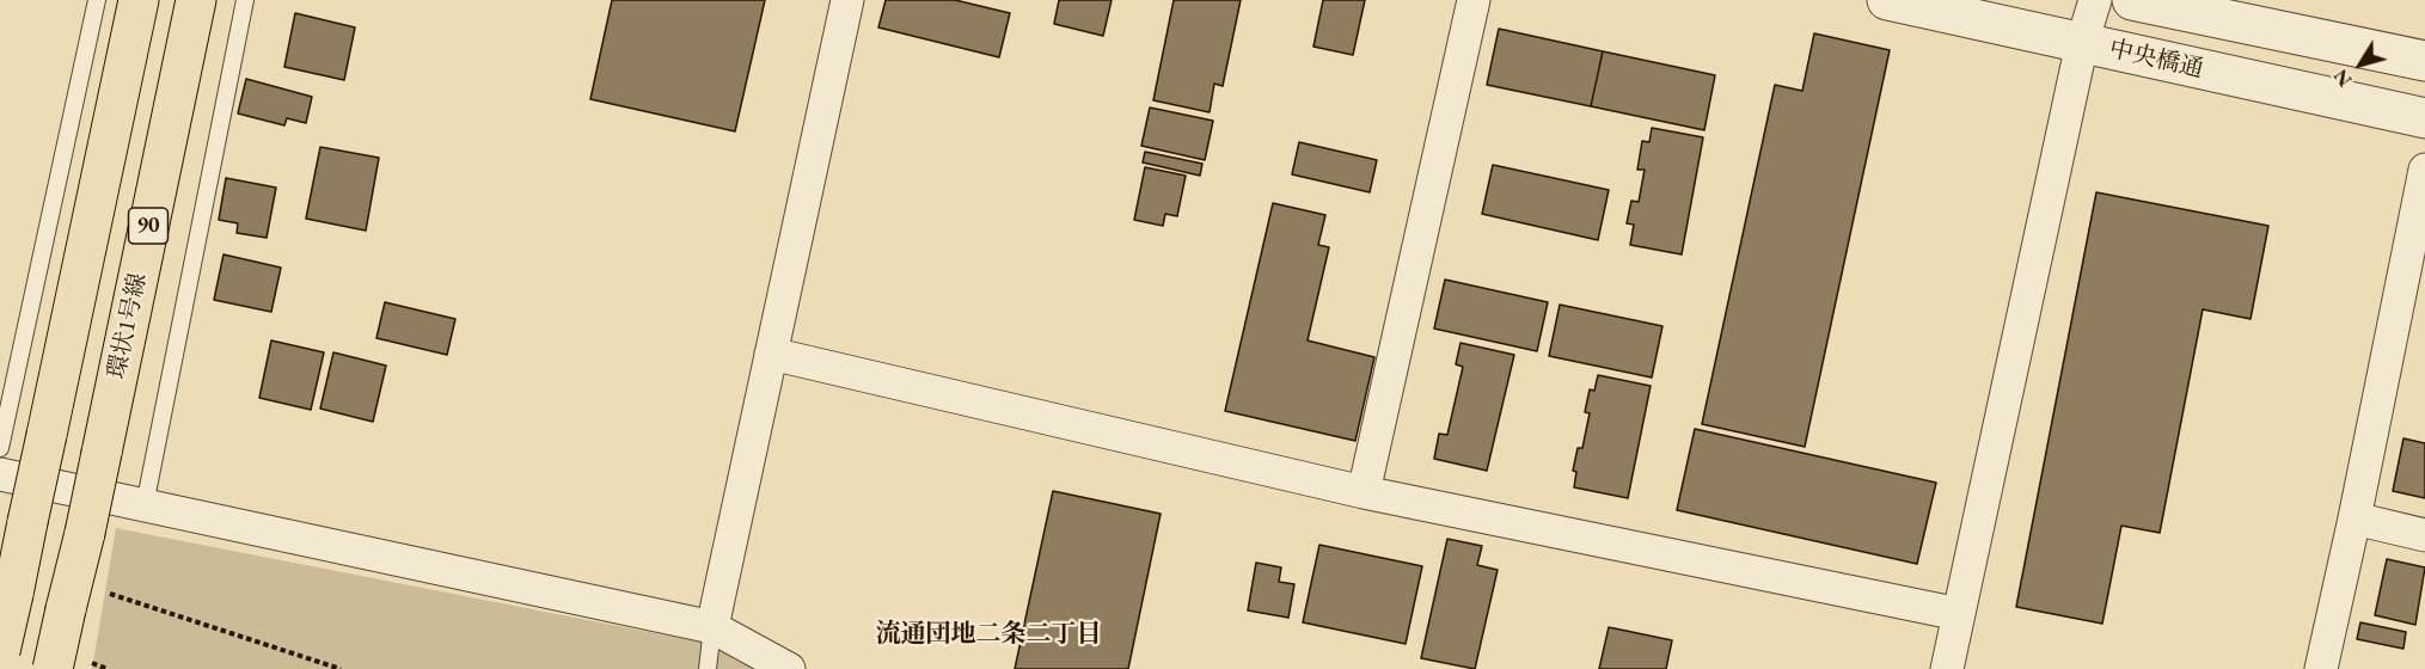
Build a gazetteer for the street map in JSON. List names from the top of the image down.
{
  "streets": {
    "main road": ["90", "環状1号線"],
    "street": ["中央橋通"]
  },
  "districts": ["流通団地二条二丁目"],
  "north": "bottom left"
}
